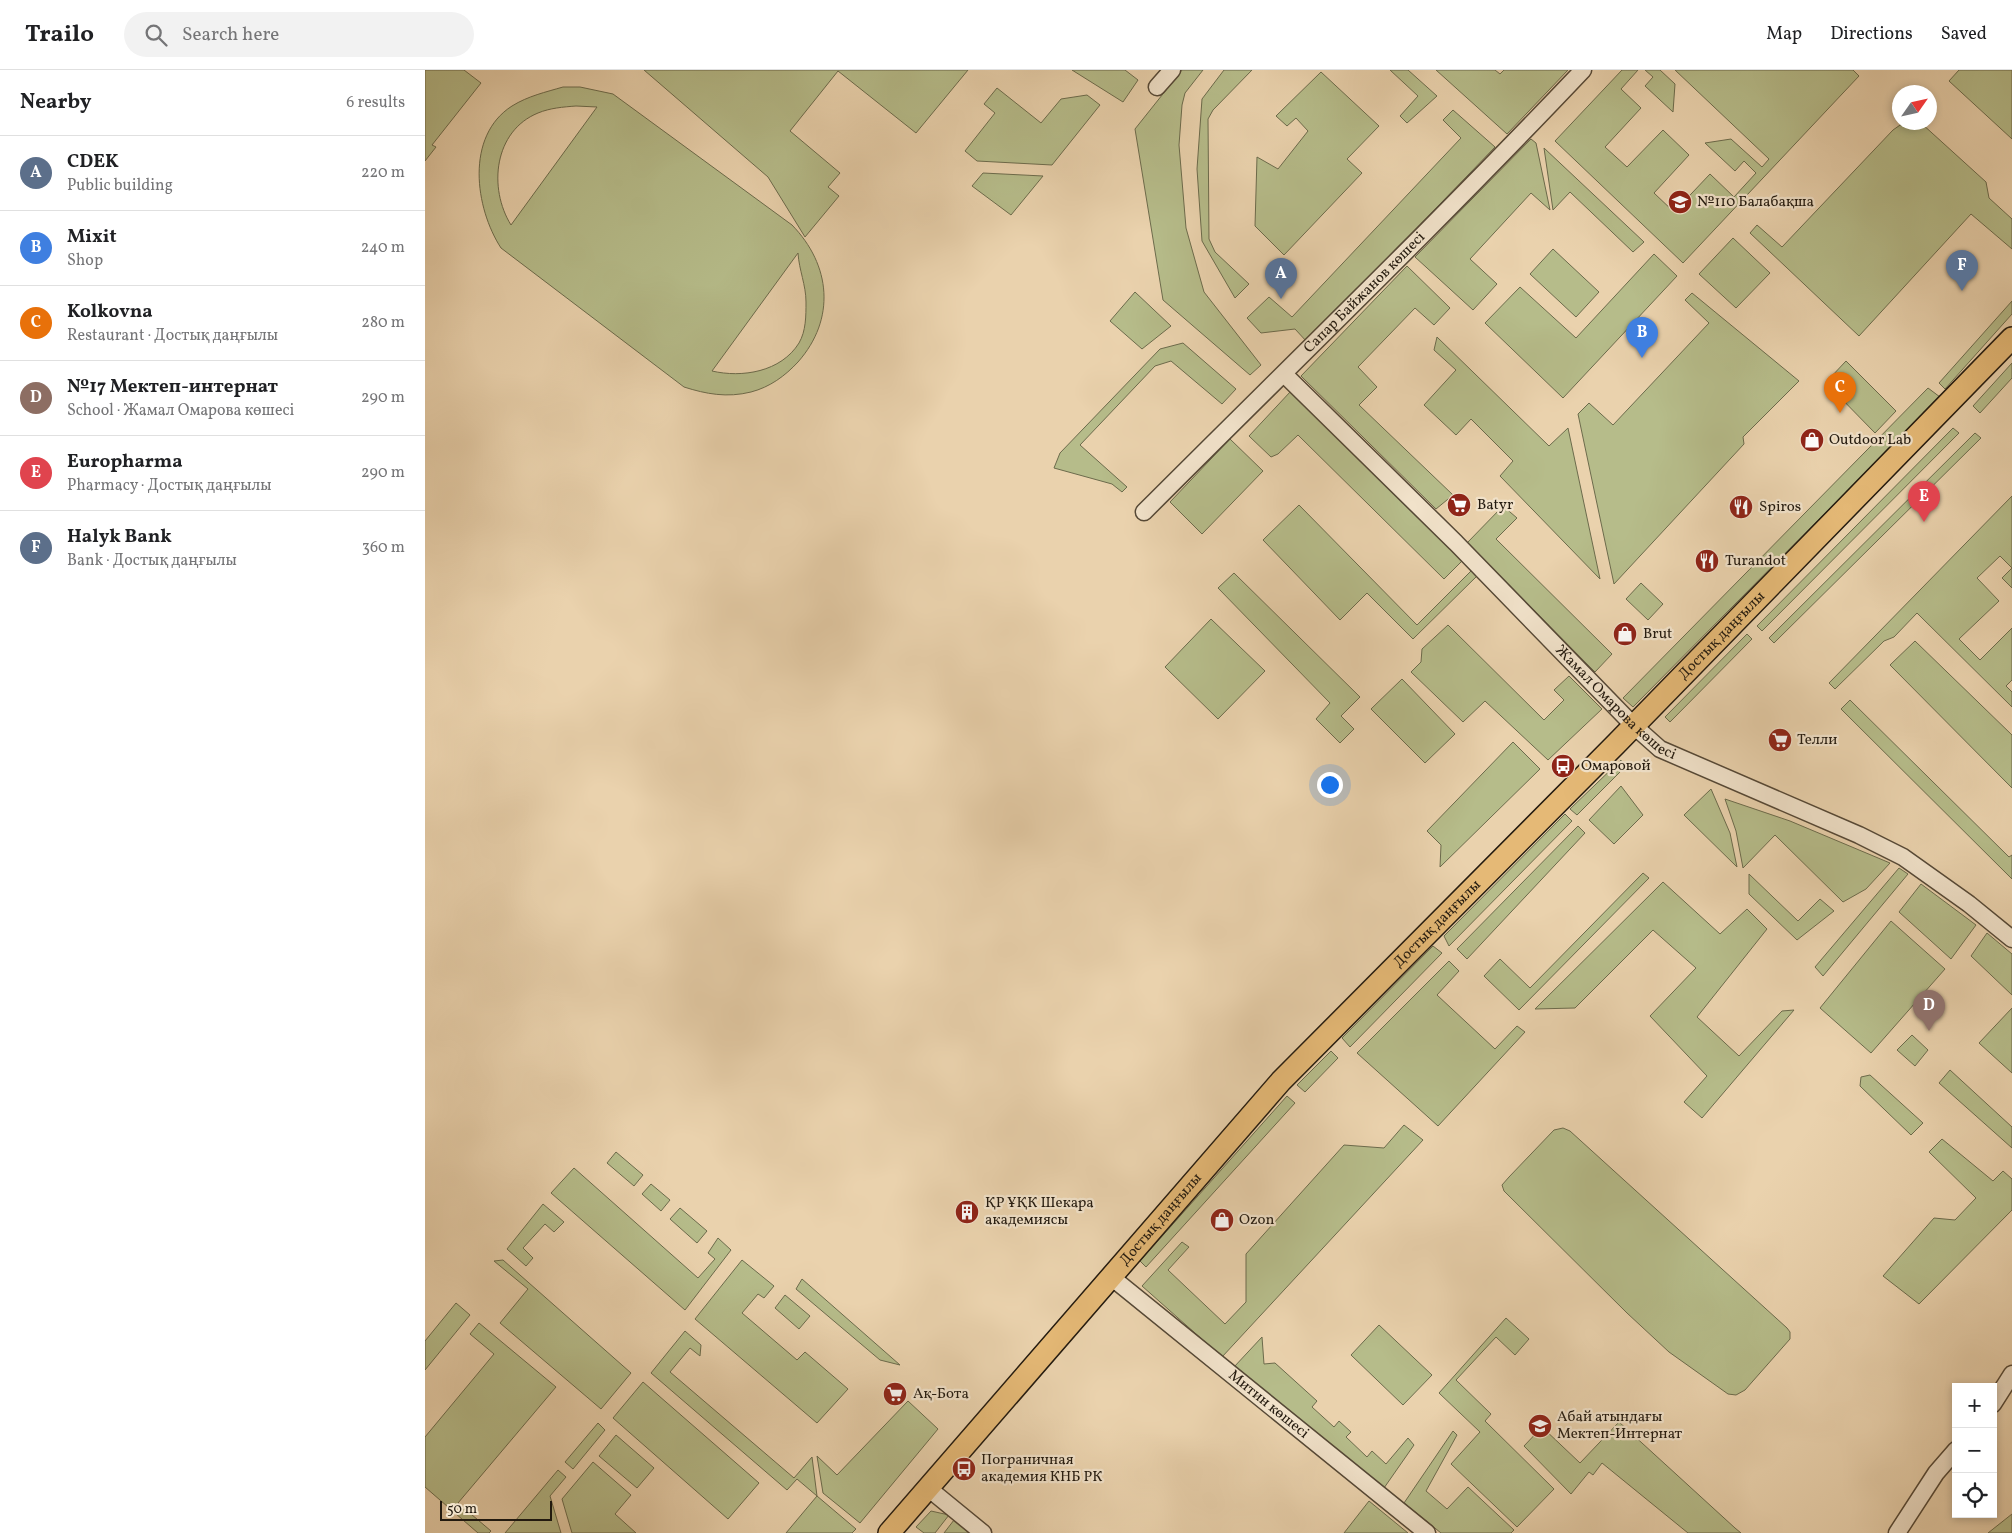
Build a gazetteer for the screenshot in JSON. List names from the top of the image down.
{
  "streets": {
    "main road": ["Достық даңғылы"],
    "street": ["Сапар Байжанов көшесі", "Жамал Омарова көшесі", "Митин көшесі"]
  },
  "crossings": [
    ["Сапар Байжанов көшесі", "Жамал Омарова көшесі"],
    ["Достық даңғылы", "Жамал Омарова көшесі"],
    ["Достық даңғылы", "Митин көшесі"]
  ],
  "places": {
    "school or university": ["№110 Балабақша", "Абай атындағы Мектеп-Интернат"],
    "shop": ["Outdoor Lab", "Brut", "Ozon"],
    "supermarket": ["Batyr", "Телли", "Ақ-Бота"],
    "restaurant": ["Spiros", "Turandot"],
    "bus stop": ["Омаровой", "Пограничная академия КНБ РК"],
    "building": ["ҚР ҰҚК Шекара академиясы"]
  },
  "scale_bar": "50 m",
  "north": "top right",
  "page": {
    "header": "Trailo",
    "search": "Search here",
    "nav": ["Map", "Directions", "Saved"],
    "heading": ["Nearby", "6 results"],
    "list": [
      {
        "mark": "A",
        "name": "CDEK",
        "note": "Public building",
        "value": "220 m"
      },
      {
        "mark": "B",
        "name": "Mixit",
        "note": "Shop",
        "value": "240 m"
      },
      {
        "mark": "C",
        "name": "Kolkovna",
        "note": "Restaurant · Достық даңғылы",
        "value": "280 m"
      },
      {
        "mark": "D",
        "name": "№17 Мектеп-интернат",
        "note": "School · Жамал Омарова көшесі",
        "value": "290 m"
      },
      {
        "mark": "E",
        "name": "Europharma",
        "note": "Pharmacy · Достық даңғылы",
        "value": "290 m"
      },
      {
        "mark": "F",
        "name": "Halyk Bank",
        "note": "Bank · Достық даңғылы",
        "value": "360 m"
      }
    ],
    "pins": [
      "F",
      "A",
      "B",
      "C",
      "E",
      "D"
    ],
    "map_buttons": ["+", "−"],
    "scale": "50 m"
  }
}
